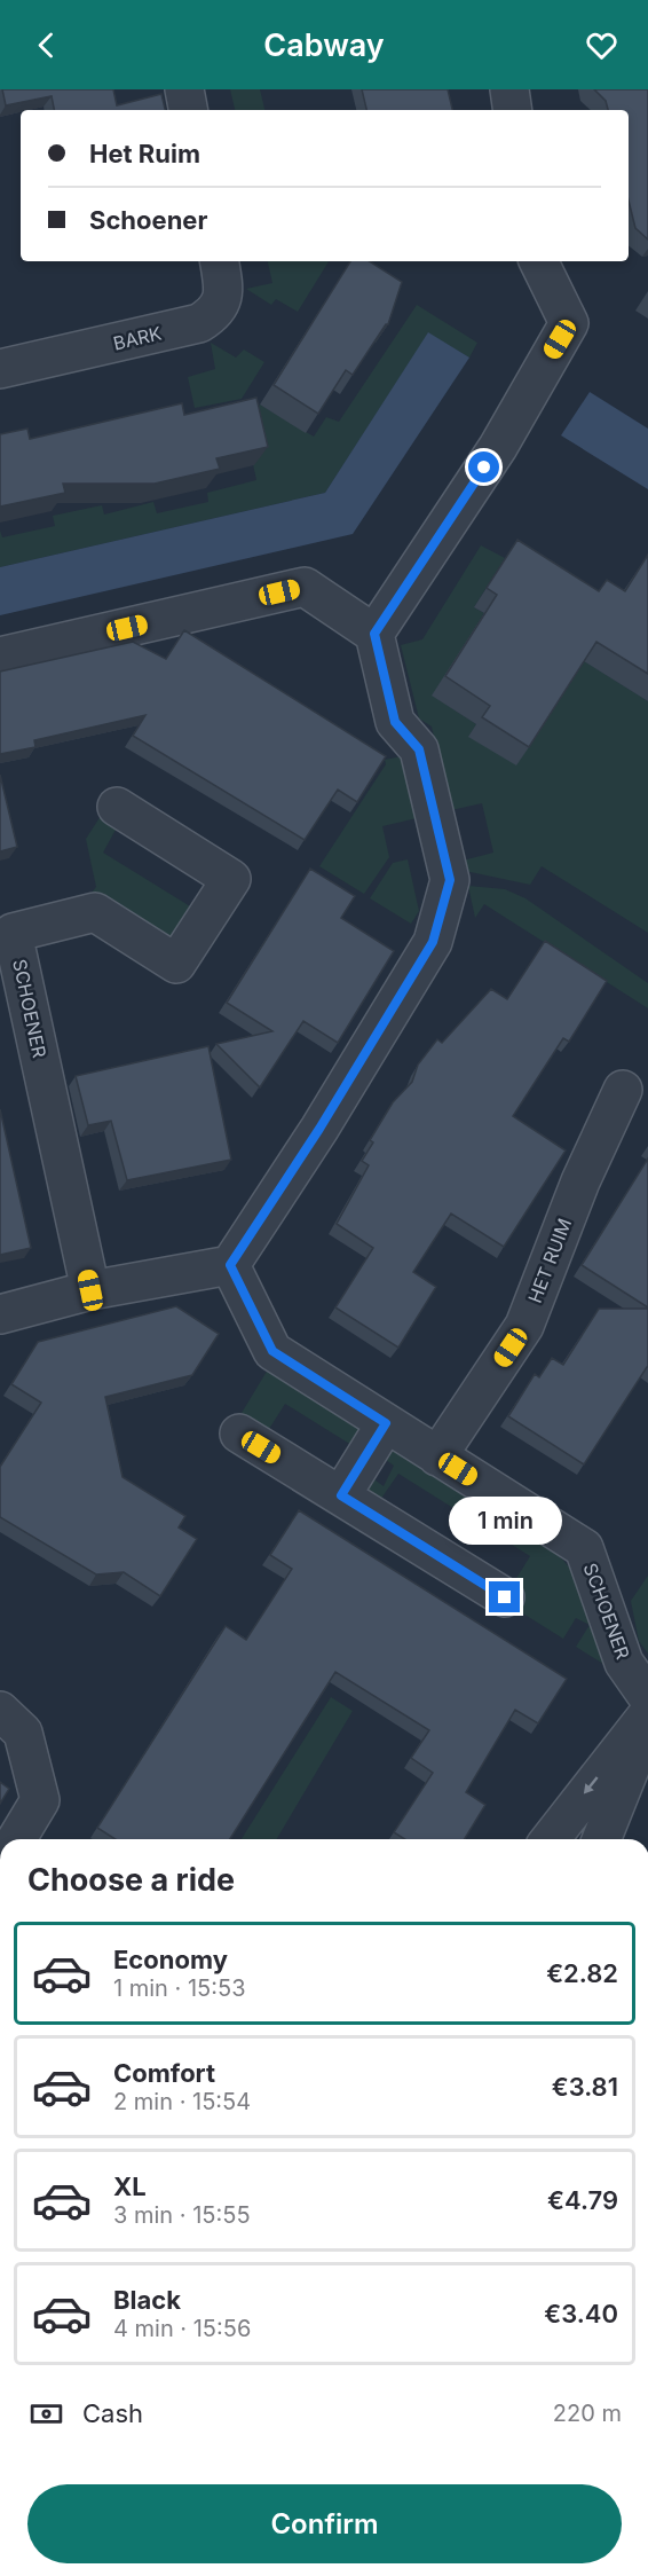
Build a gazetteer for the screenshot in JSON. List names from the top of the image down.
{
  "streets": {
    "street": ["BARK", "SCHOENER", "HET RUIM"]
  },
  "crossings": [
    ["SCHOENER", "HET RUIM"]
  ],
  "page": {
    "header": "Cabway",
    "banner": ["Het Ruim", "Schoener"],
    "bubble": "1 min",
    "heading": "Choose a ride",
    "list": [
      {
        "name": "Economy",
        "note": "1 min · 15:53",
        "value": "€2.82"
      },
      {
        "name": "Comfort",
        "note": "2 min · 15:54",
        "value": "€3.81"
      },
      {
        "name": "XL",
        "note": "3 min · 15:55",
        "value": "€4.79"
      },
      {
        "name": "Black",
        "note": "4 min · 15:56",
        "value": "€3.40"
      }
    ],
    "pay": ["Cash", "220 m"],
    "buttons": "Confirm"
  }
}
